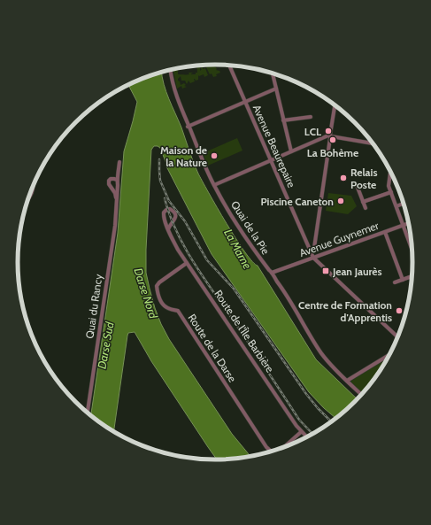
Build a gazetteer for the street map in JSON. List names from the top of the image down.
{
  "streets": {
    "street": [
      "Avenue Beaurepaire",
      "Quai de la Pie",
      "Avenue Guynemer",
      "Quai du Rancy",
      "Route de l'Île Barbière",
      "Route de la Darse"
    ]
  },
  "crossings": [
    ["Avenue Beaurepaire", "Avenue Guynemer"],
    ["Quai de la Pie", "Avenue Guynemer"],
    ["Route de l'Île Barbière", "Route de la Darse"]
  ],
  "water": ["La Marne", "Darse Nord", "Darse Sud"],
  "places": {
    "other": [
      "LCL",
      "La Bohème",
      "Maison de la Nature",
      "Relais Poste",
      "Piscine Caneton",
      "Centre de Formation d'Apprentis"
    ],
    "transit": ["Jean Jaurès"]
  }
}
